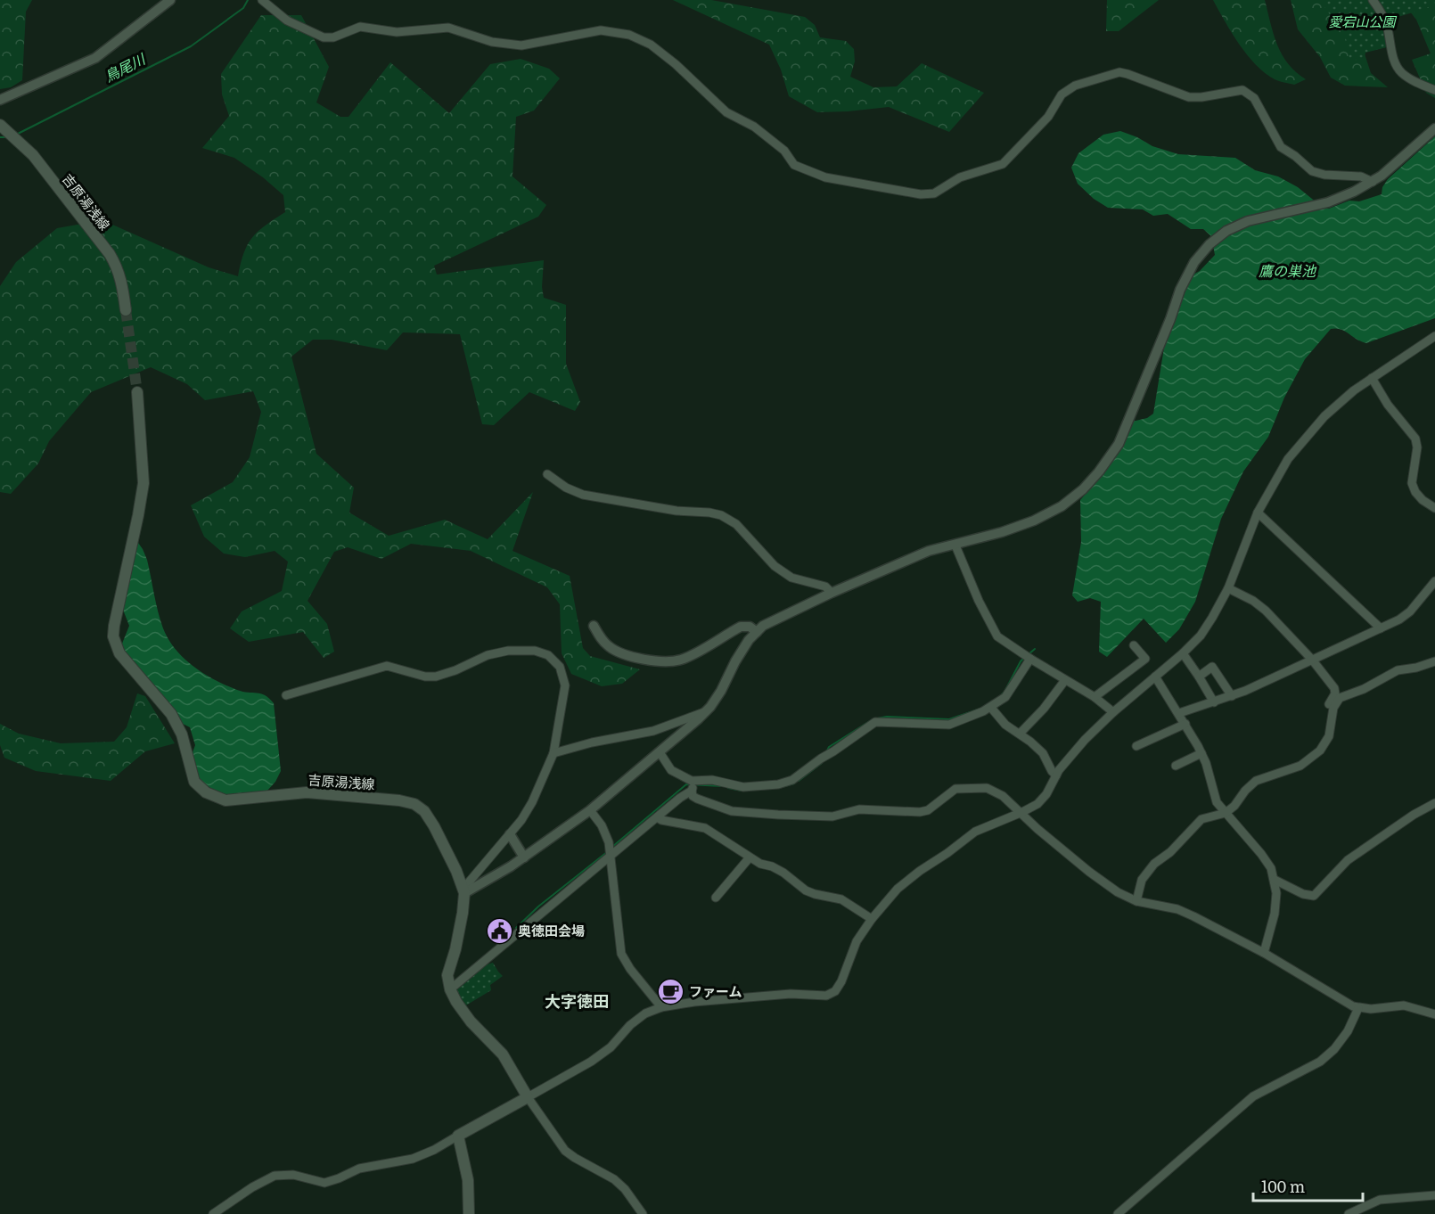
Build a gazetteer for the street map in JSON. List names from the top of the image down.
{
  "streets": {
    "main road": ["吉原湯浅線"]
  },
  "districts": ["大字徳田"],
  "water": ["鳥尾川", "鷹の巣池"],
  "parks": ["愛宕山公園"],
  "places": {
    "public building": ["奥徳田会場"],
    "cafe": ["ファーム"]
  },
  "scale_bar": "100 m"
}
